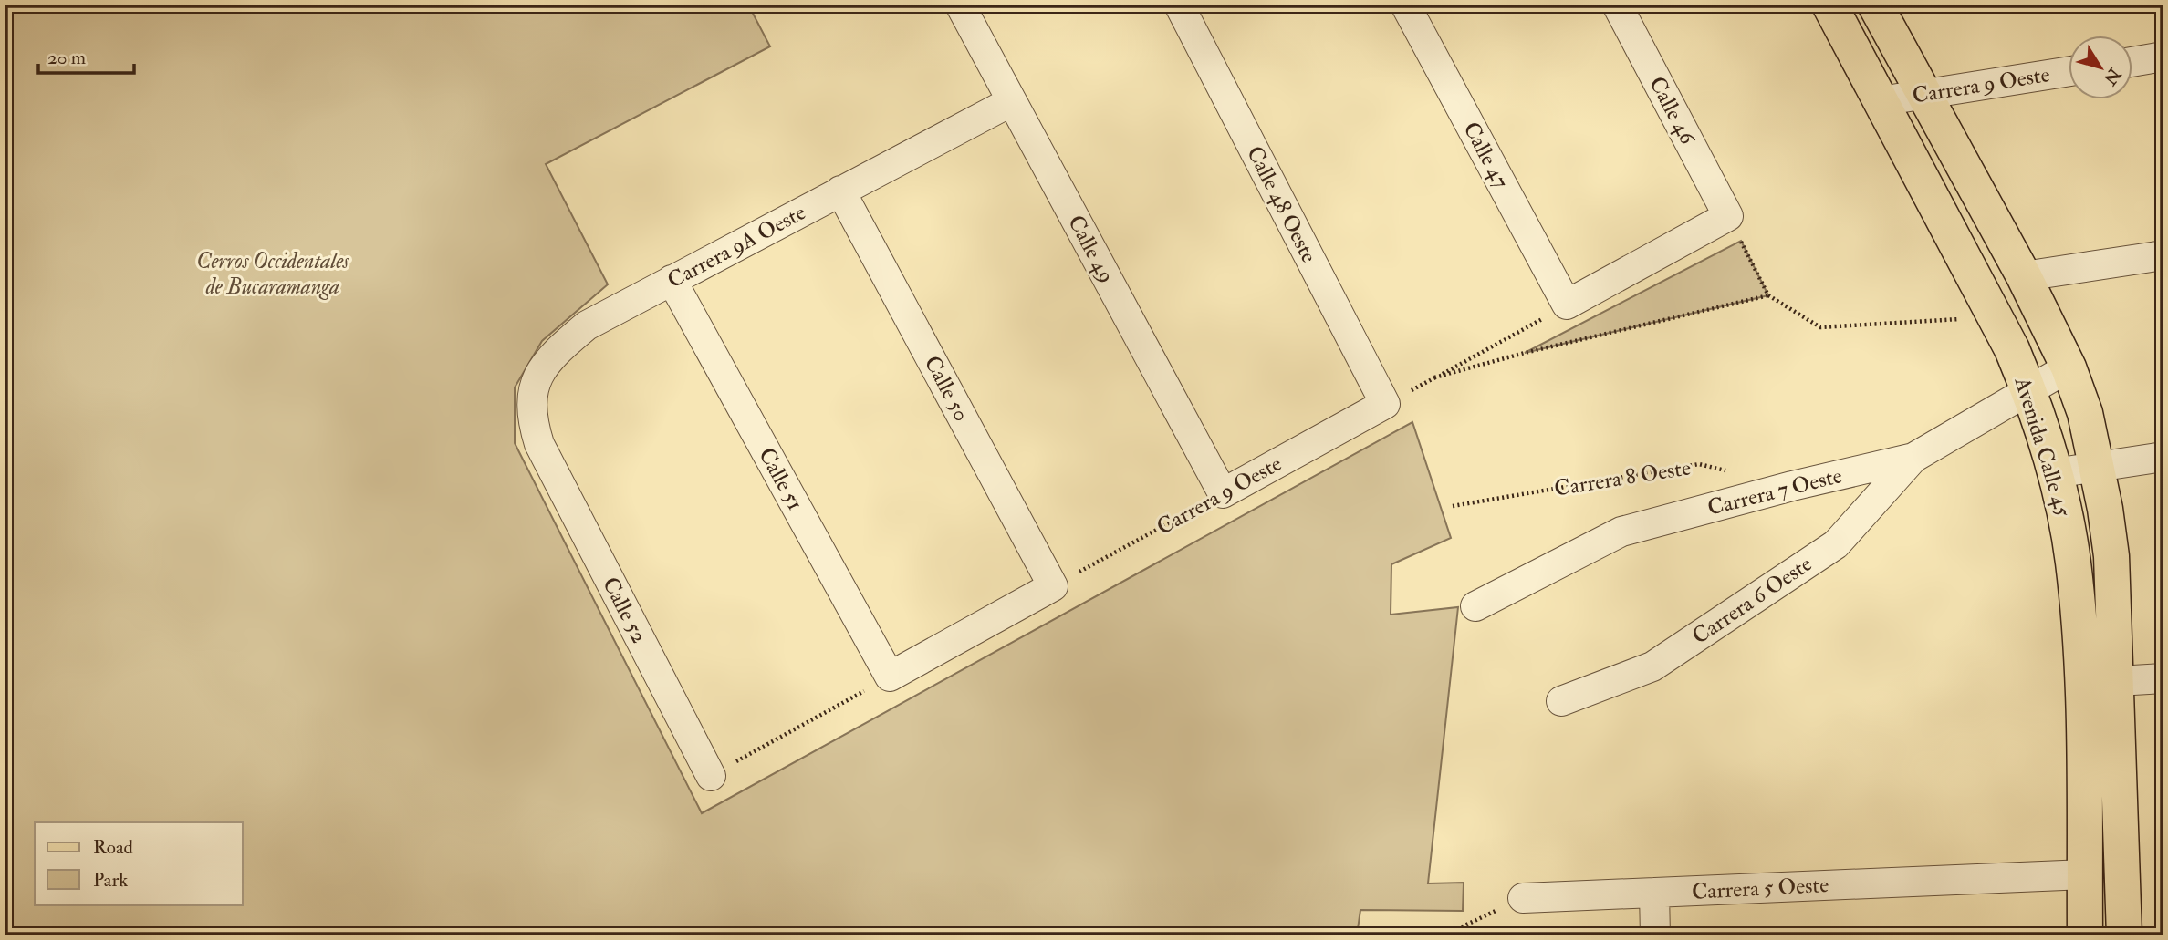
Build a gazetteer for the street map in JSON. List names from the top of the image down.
{
  "streets": {
    "main road": ["Avenida Calle 45"],
    "street": [
      "Carrera 9 Oeste",
      "Calle 46",
      "Calle 47",
      "Calle 48 Oeste",
      "Carrera 9A Oeste",
      "Calle 49",
      "Calle 50",
      "Calle 51",
      "Carrera 7 Oeste",
      "Carrera 6 Oeste",
      "Calle 52",
      "Carrera 5 Oeste"
    ],
    "path": ["Carrera 8 Oeste"]
  },
  "crossings": [
    ["Carrera 9 Oeste", "Calle 48 Oeste"],
    ["Carrera 9 Oeste", "Calle 49"],
    ["Carrera 9 Oeste", "Calle 50"],
    ["Carrera 9 Oeste", "Avenida Calle 45"],
    ["Carrera 9A Oeste", "Calle 49"],
    ["Carrera 9A Oeste", "Calle 50"],
    ["Carrera 9A Oeste", "Calle 51"],
    ["Carrera 9A Oeste", "Calle 52"],
    ["Avenida Calle 45", "Carrera 7 Oeste"],
    ["Avenida Calle 45", "Carrera 5 Oeste"],
    ["Carrera 7 Oeste", "Carrera 6 Oeste"]
  ],
  "parks": ["Cerros Occidentales de Bucaramanga"],
  "legend": ["Road", "Park"],
  "scale_bar": "20 m",
  "north": "bottom right"
}
